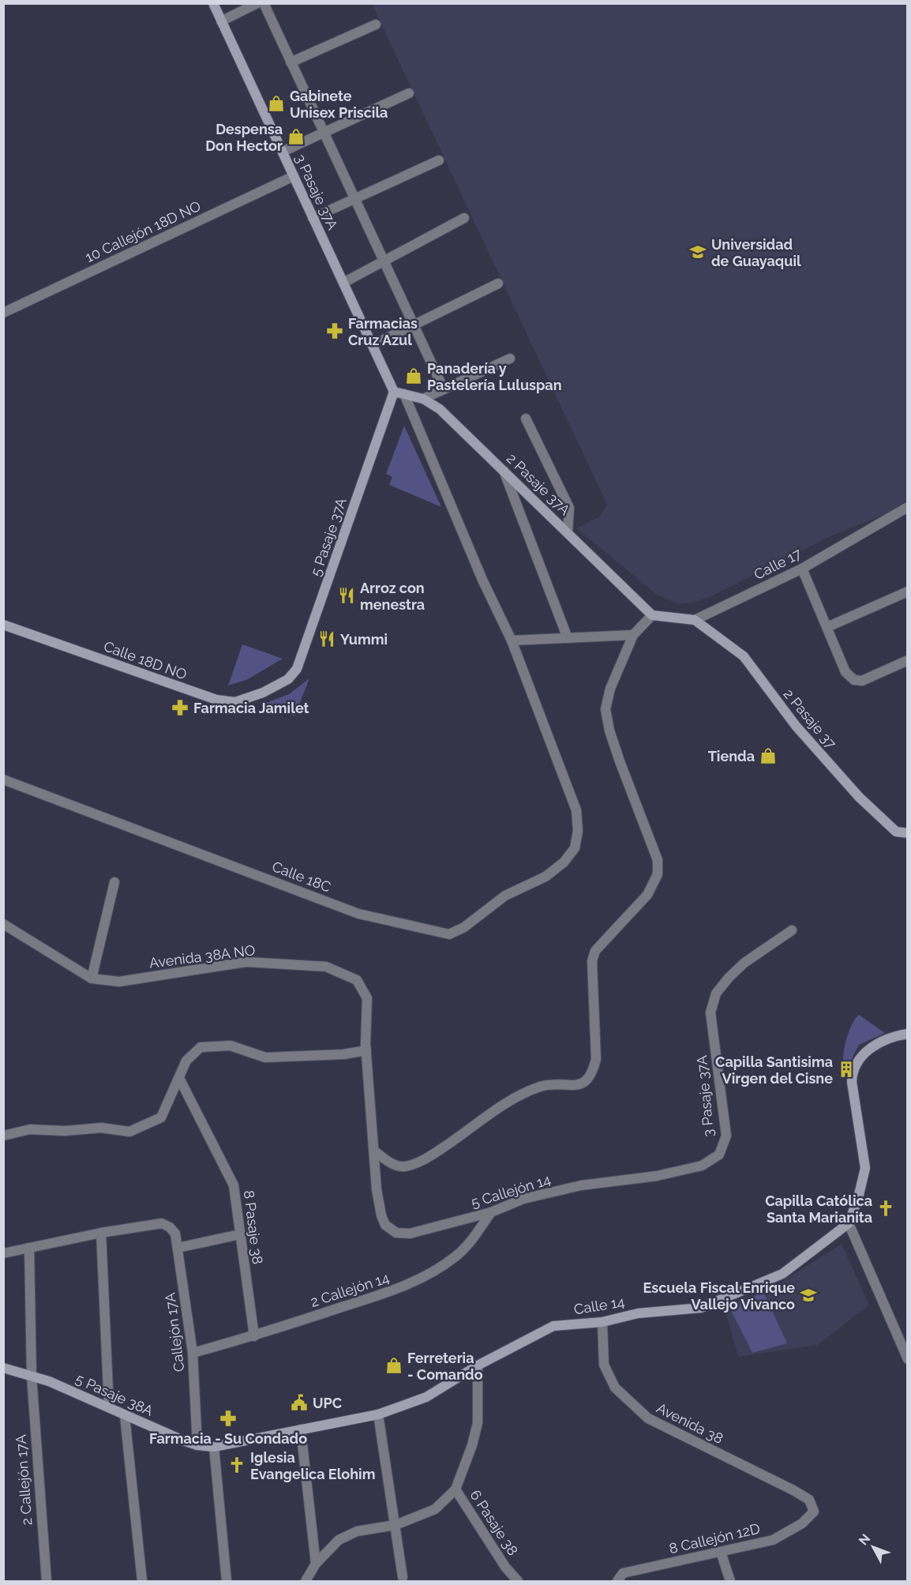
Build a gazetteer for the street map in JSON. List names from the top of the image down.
{
  "streets": {
    "street": [
      "3 Pasaje 37A",
      "10 Callejón 18D NO",
      "2 Pasaje 37A",
      "5 Pasaje 37A",
      "Calle 17",
      "Calle 18D NO",
      "2 Pasaje 37",
      "Calle 18C",
      "Avenida 38A NO",
      "5 Callejón 14",
      "8 Pasaje 38",
      "2 Callejón 14",
      "Calle 14",
      "Callejón 17A",
      "5 Pasaje 38A",
      "Avenida 38",
      "2 Callejón 17A",
      "6 Pasaje 38",
      "8 Callejón 12D"
    ]
  },
  "crossings": [
    ["3 Pasaje 37A", "10 Callejón 18D NO"],
    ["3 Pasaje 37A", "2 Pasaje 37A"],
    ["3 Pasaje 37A", "5 Pasaje 37A"],
    ["3 Pasaje 37A", "5 Callejón 14"],
    ["2 Pasaje 37A", "5 Pasaje 37A"],
    ["5 Pasaje 37A", "Calle 18D NO"],
    ["Calle 17", "2 Pasaje 37"],
    ["Avenida 38A NO", "5 Callejón 14"],
    ["5 Callejón 14", "2 Callejón 14"],
    ["8 Pasaje 38", "2 Callejón 14"],
    ["2 Callejón 14", "Callejón 17A"],
    ["Calle 14", "5 Pasaje 38A"],
    ["Calle 14", "Avenida 38"],
    ["Calle 14", "6 Pasaje 38"],
    ["Callejón 17A", "5 Pasaje 38A"],
    ["5 Pasaje 38A", "2 Callejón 17A"],
    ["Avenida 38", "8 Callejón 12D"]
  ],
  "places": {
    "shop": [
      "Gabinete Unisex Priscila",
      "Despensa Don Hector",
      "Panadería y Pastelería Luluspan",
      "Tienda",
      "Ferreteria - Comando"
    ],
    "school or university": ["Universidad de Guayaquil", "Escuela Fiscal Enrique Vallejo Vivanco"],
    "pharmacy": ["Farmacias Cruz Azul", "Farmacia Jamilet", "Farmacia - Su Condado"],
    "restaurant": ["Arroz con menestra", "Yummi"],
    "building": ["Capilla Santisima Virgen del Cisne"],
    "church": ["Capilla Católica Santa Marianita", "Iglesia Evangelica Elohim"],
    "public building": ["UPC"]
  },
  "north": "top left"
}
